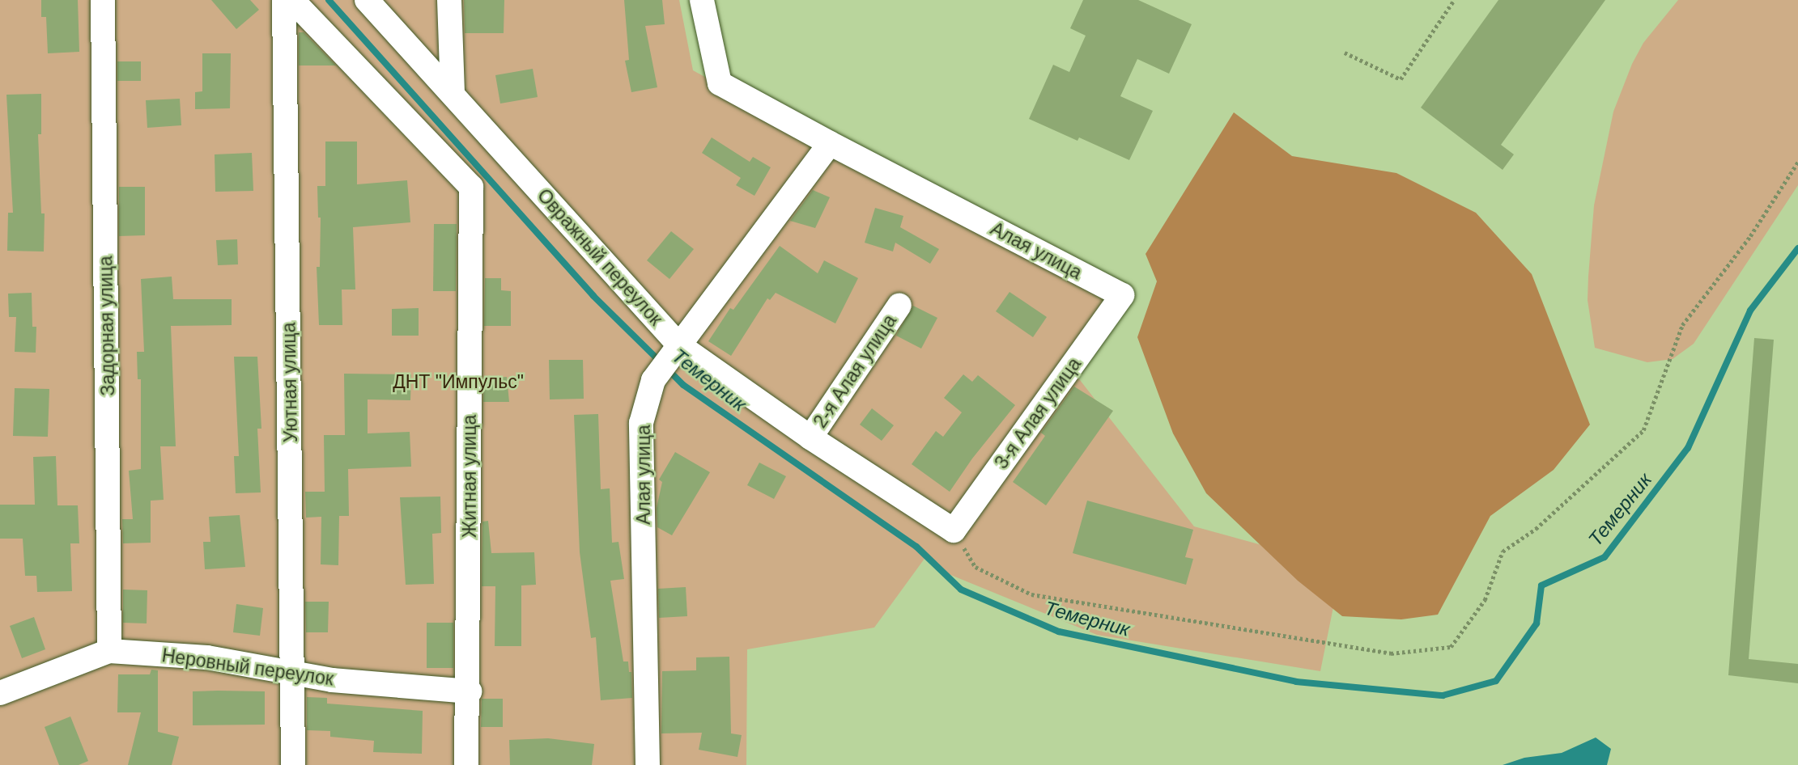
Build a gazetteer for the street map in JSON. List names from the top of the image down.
{
  "streets": {
    "lane": [
      "Алая улица",
      "Овражный переулок",
      "Задорная улица",
      "2-я Алая улица",
      "Уютная улица",
      "3-я Алая улица",
      "Житная улица",
      "Неровный переулок"
    ]
  },
  "crossings": [
    ["Алая улица", "Овражный переулок"],
    ["Алая улица", "3-я Алая улица"],
    ["Овражный переулок", "2-я Алая улица"],
    ["Овражный переулок", "3-я Алая улица"],
    ["Задорная улица", "Неровный переулок"],
    ["Уютная улица", "Неровный переулок"],
    ["Житная улица", "Неровный переулок"]
  ],
  "water": ["Темерник"],
  "parks": ["ДНТ \"Импульс\""]
}
